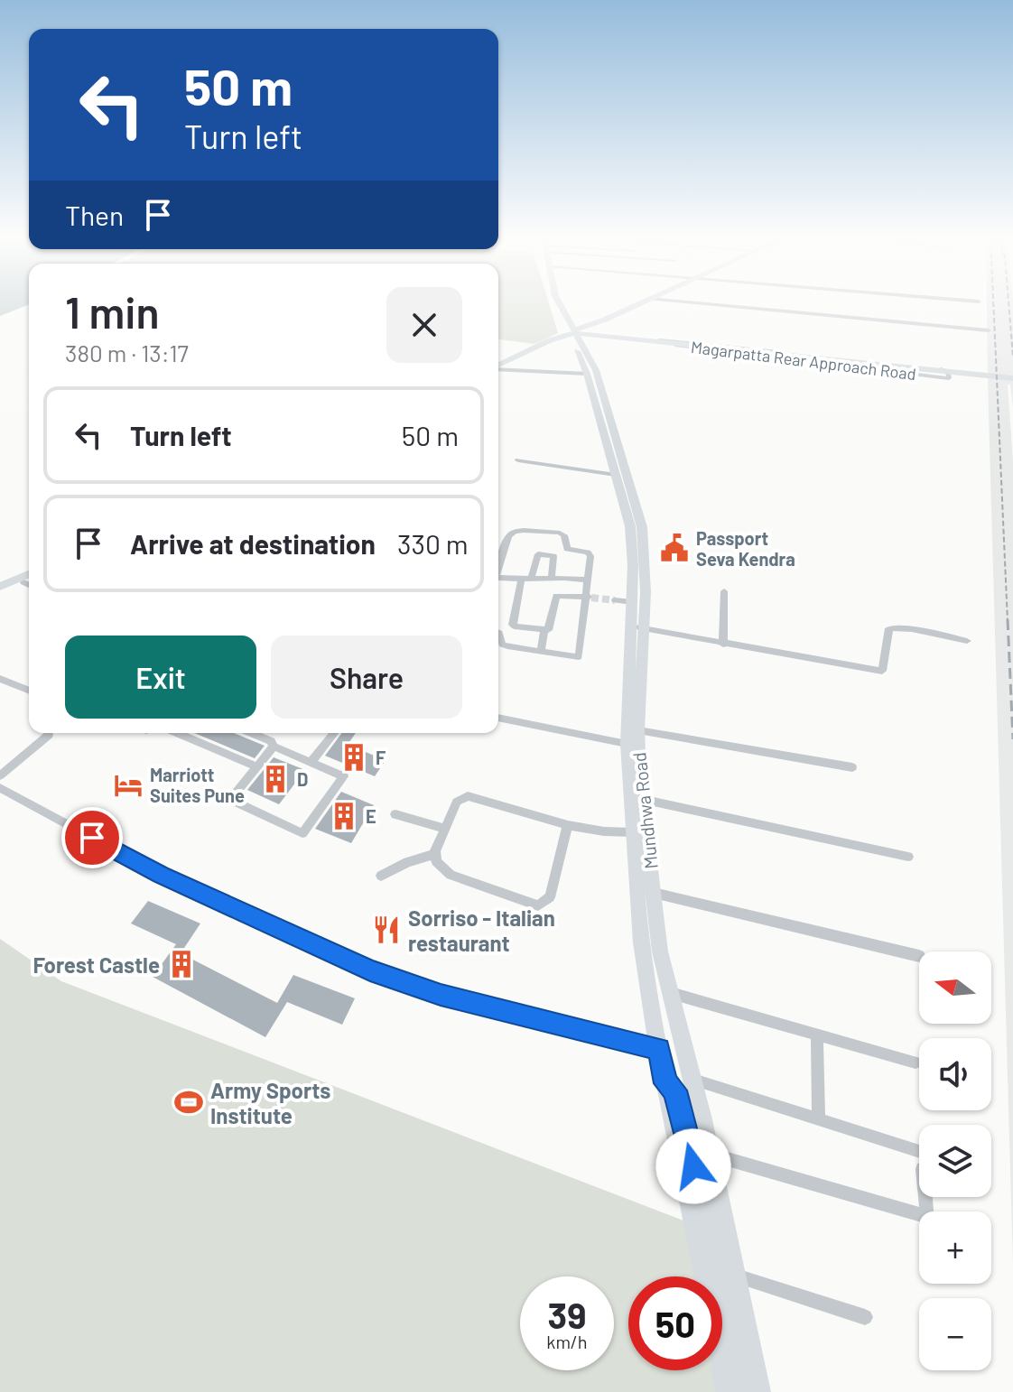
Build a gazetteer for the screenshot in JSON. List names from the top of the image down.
{
  "streets": {
    "main road": ["Magarpatta Rear Approach Road", "Mundhwa Road"]
  },
  "crossings": [
    ["Magarpatta Rear Approach Road", "Mundhwa Road"]
  ],
  "places": {
    "public building": ["Passport Seva Kendra"],
    "building": [
      "F",
      "D",
      "E",
      "Forest Castle"
    ],
    "hotel": ["Marriott Suites Pune"],
    "restaurant": ["Sorriso - Italian restaurant"],
    "sports": ["Army Sports Institute"]
  },
  "north": "left",
  "page": {
    "turn": ["50 m", "Turn left"],
    "then": "Then",
    "heading": ["1 min", "380 m · 13:17"],
    "list": [
      {
        "name": "Turn left",
        "value": "50 m"
      },
      {
        "name": "Arrive at destination",
        "value": "330 m"
      }
    ],
    "buttons": ["Exit", "Share"],
    "map_buttons": ["+", "−"],
    "speed": "39 km/h",
    "limit": "50"
  }
}
